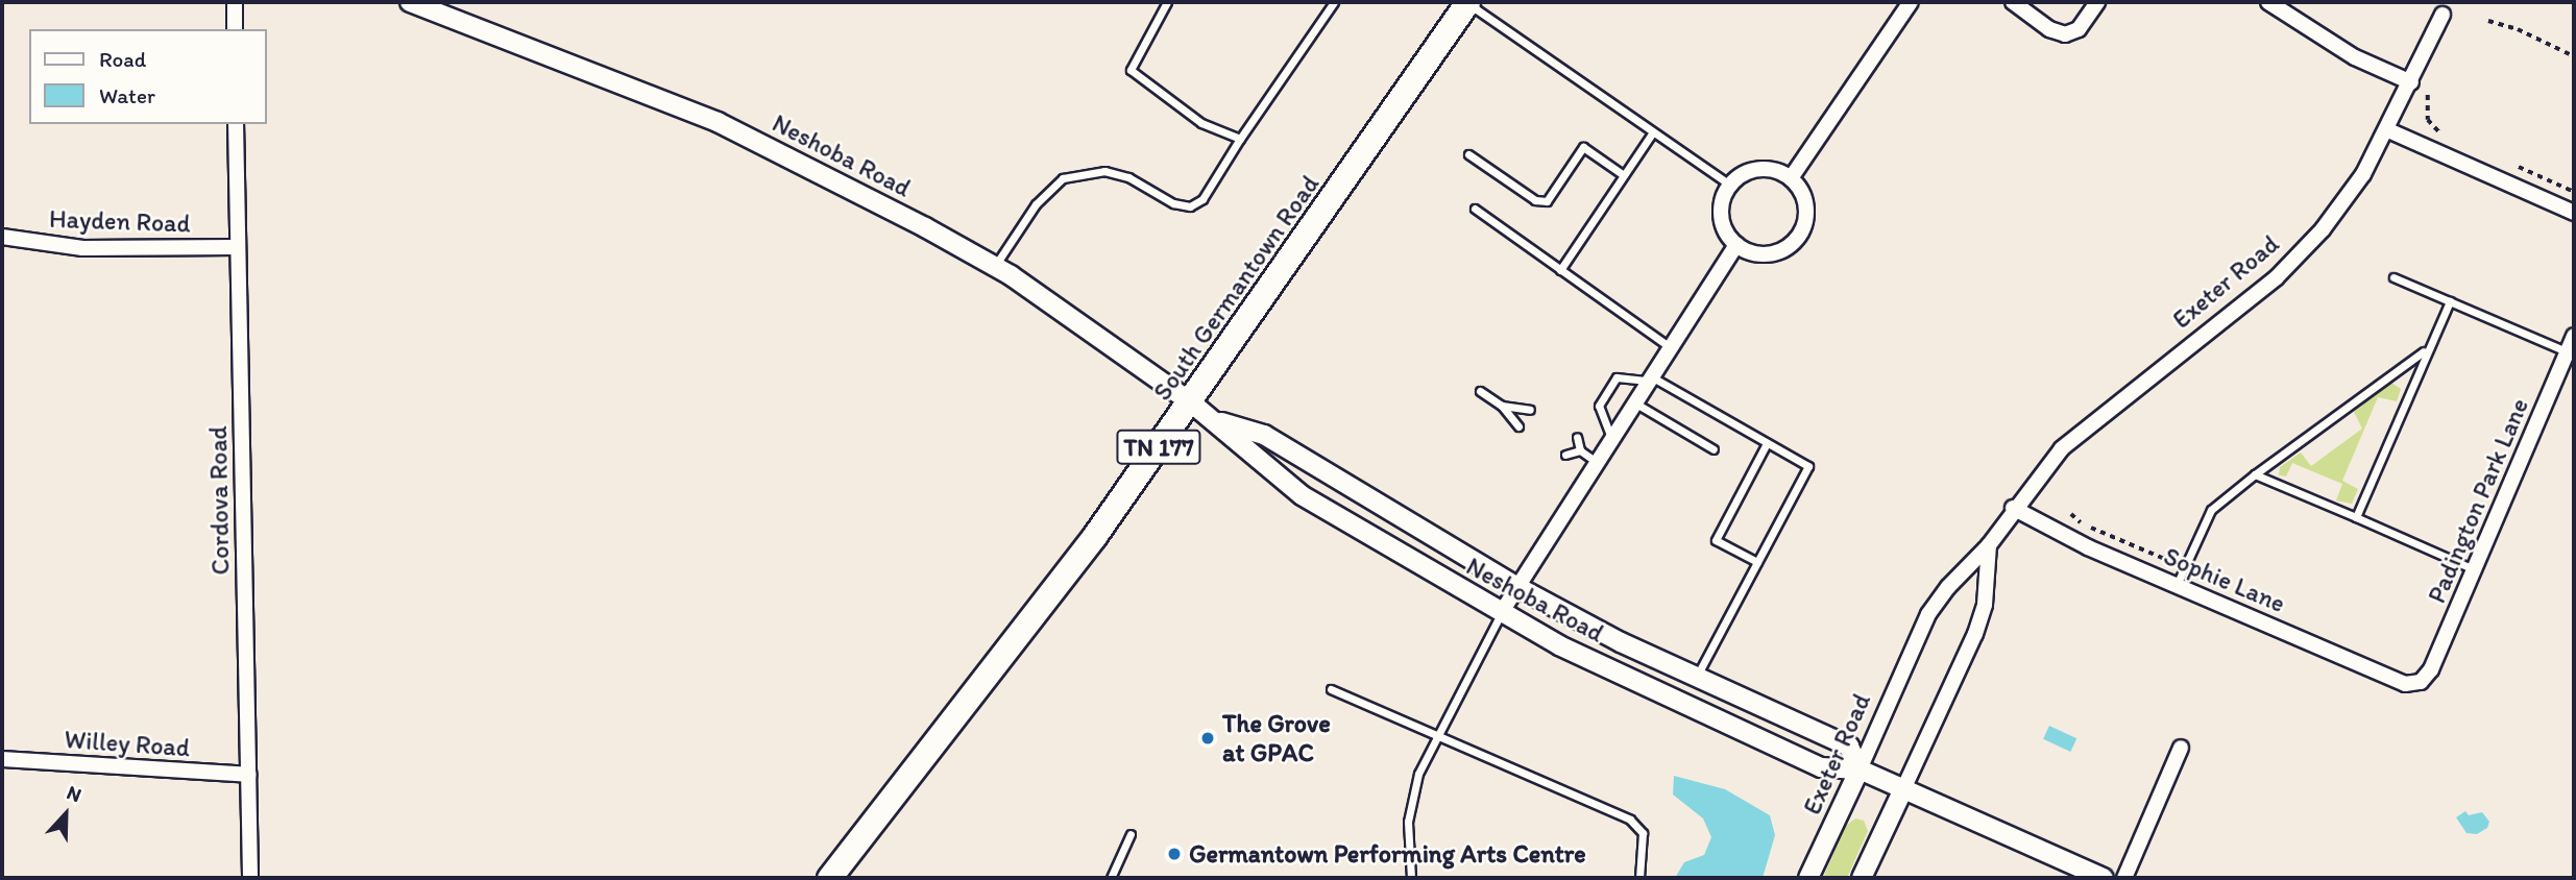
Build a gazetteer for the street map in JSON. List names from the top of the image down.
{
  "streets": {
    "main road": ["South Germantown Road", "TN 177"],
    "street": [
      "Neshoba Road",
      "Hayden Road",
      "Exeter Road",
      "Cordova Road",
      "Padington Park Lane",
      "Sophie Lane",
      "Willey Road"
    ]
  },
  "crossings": [
    ["Neshoba Road", "Exeter Road"],
    ["Neshoba Road", "South Germantown Road"],
    ["Hayden Road", "Cordova Road"],
    ["Exeter Road", "Sophie Lane"],
    ["Cordova Road", "Willey Road"],
    ["Padington Park Lane", "Sophie Lane"]
  ],
  "places": ["The Grove at GPAC", "Germantown Performing Arts Centre"],
  "legend": ["Road", "Water"],
  "north": "top"
}
